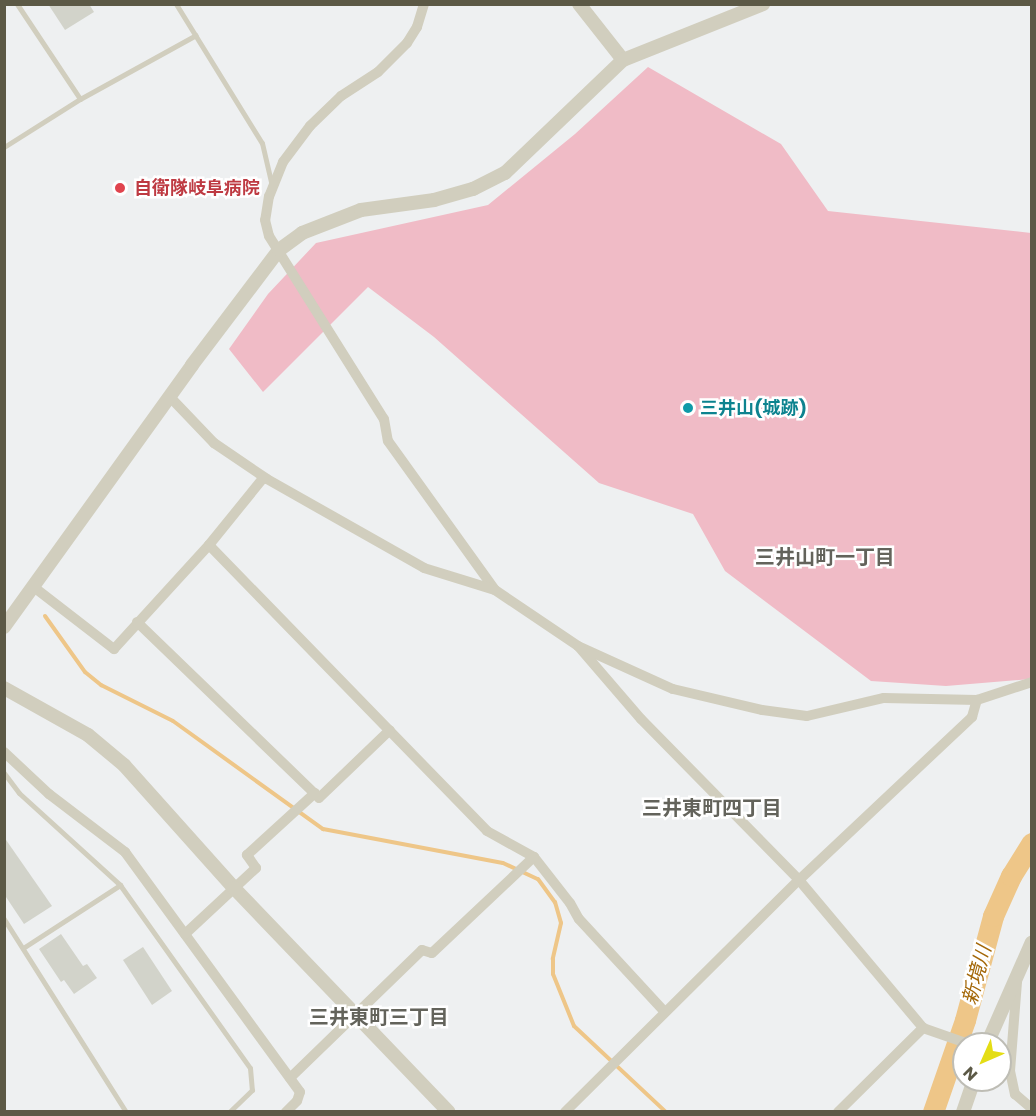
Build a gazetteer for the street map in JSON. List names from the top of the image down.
{
  "districts": ["三井山町一丁目", "三井東町四丁目", "三井東町三丁目"],
  "water": ["新境川"],
  "places": ["自衛隊岐阜病院", "三井山(城跡)"],
  "north": "bottom left"
}
